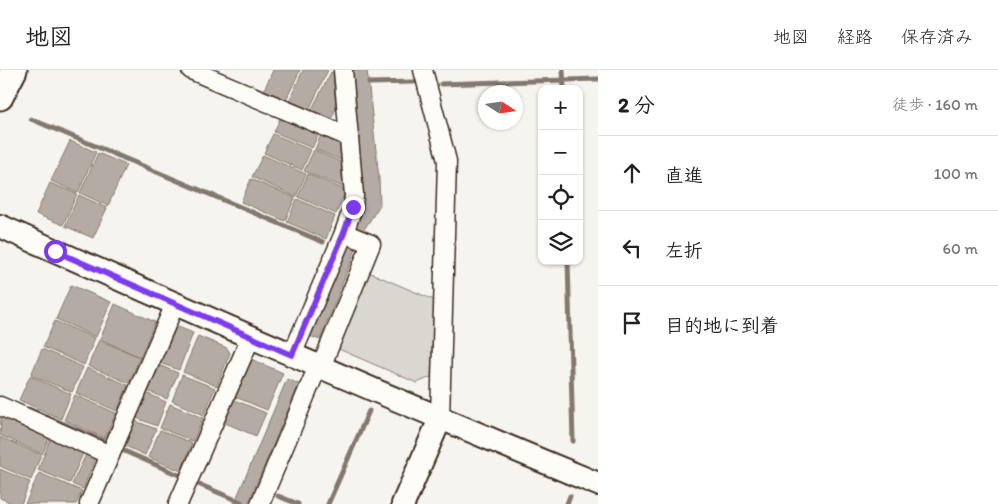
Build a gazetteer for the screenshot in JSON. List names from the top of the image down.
{
  "north": "right",
  "page": {
    "header": "地図",
    "nav": ["地図", "経路", "保存済み"],
    "heading": ["2 分", "徒歩 · 160 m"],
    "map_buttons": ["+", "−"],
    "list": [
      ["直進", "100 m"],
      ["左折", "60 m"],
      "目的地に到着"
    ]
  }
}
